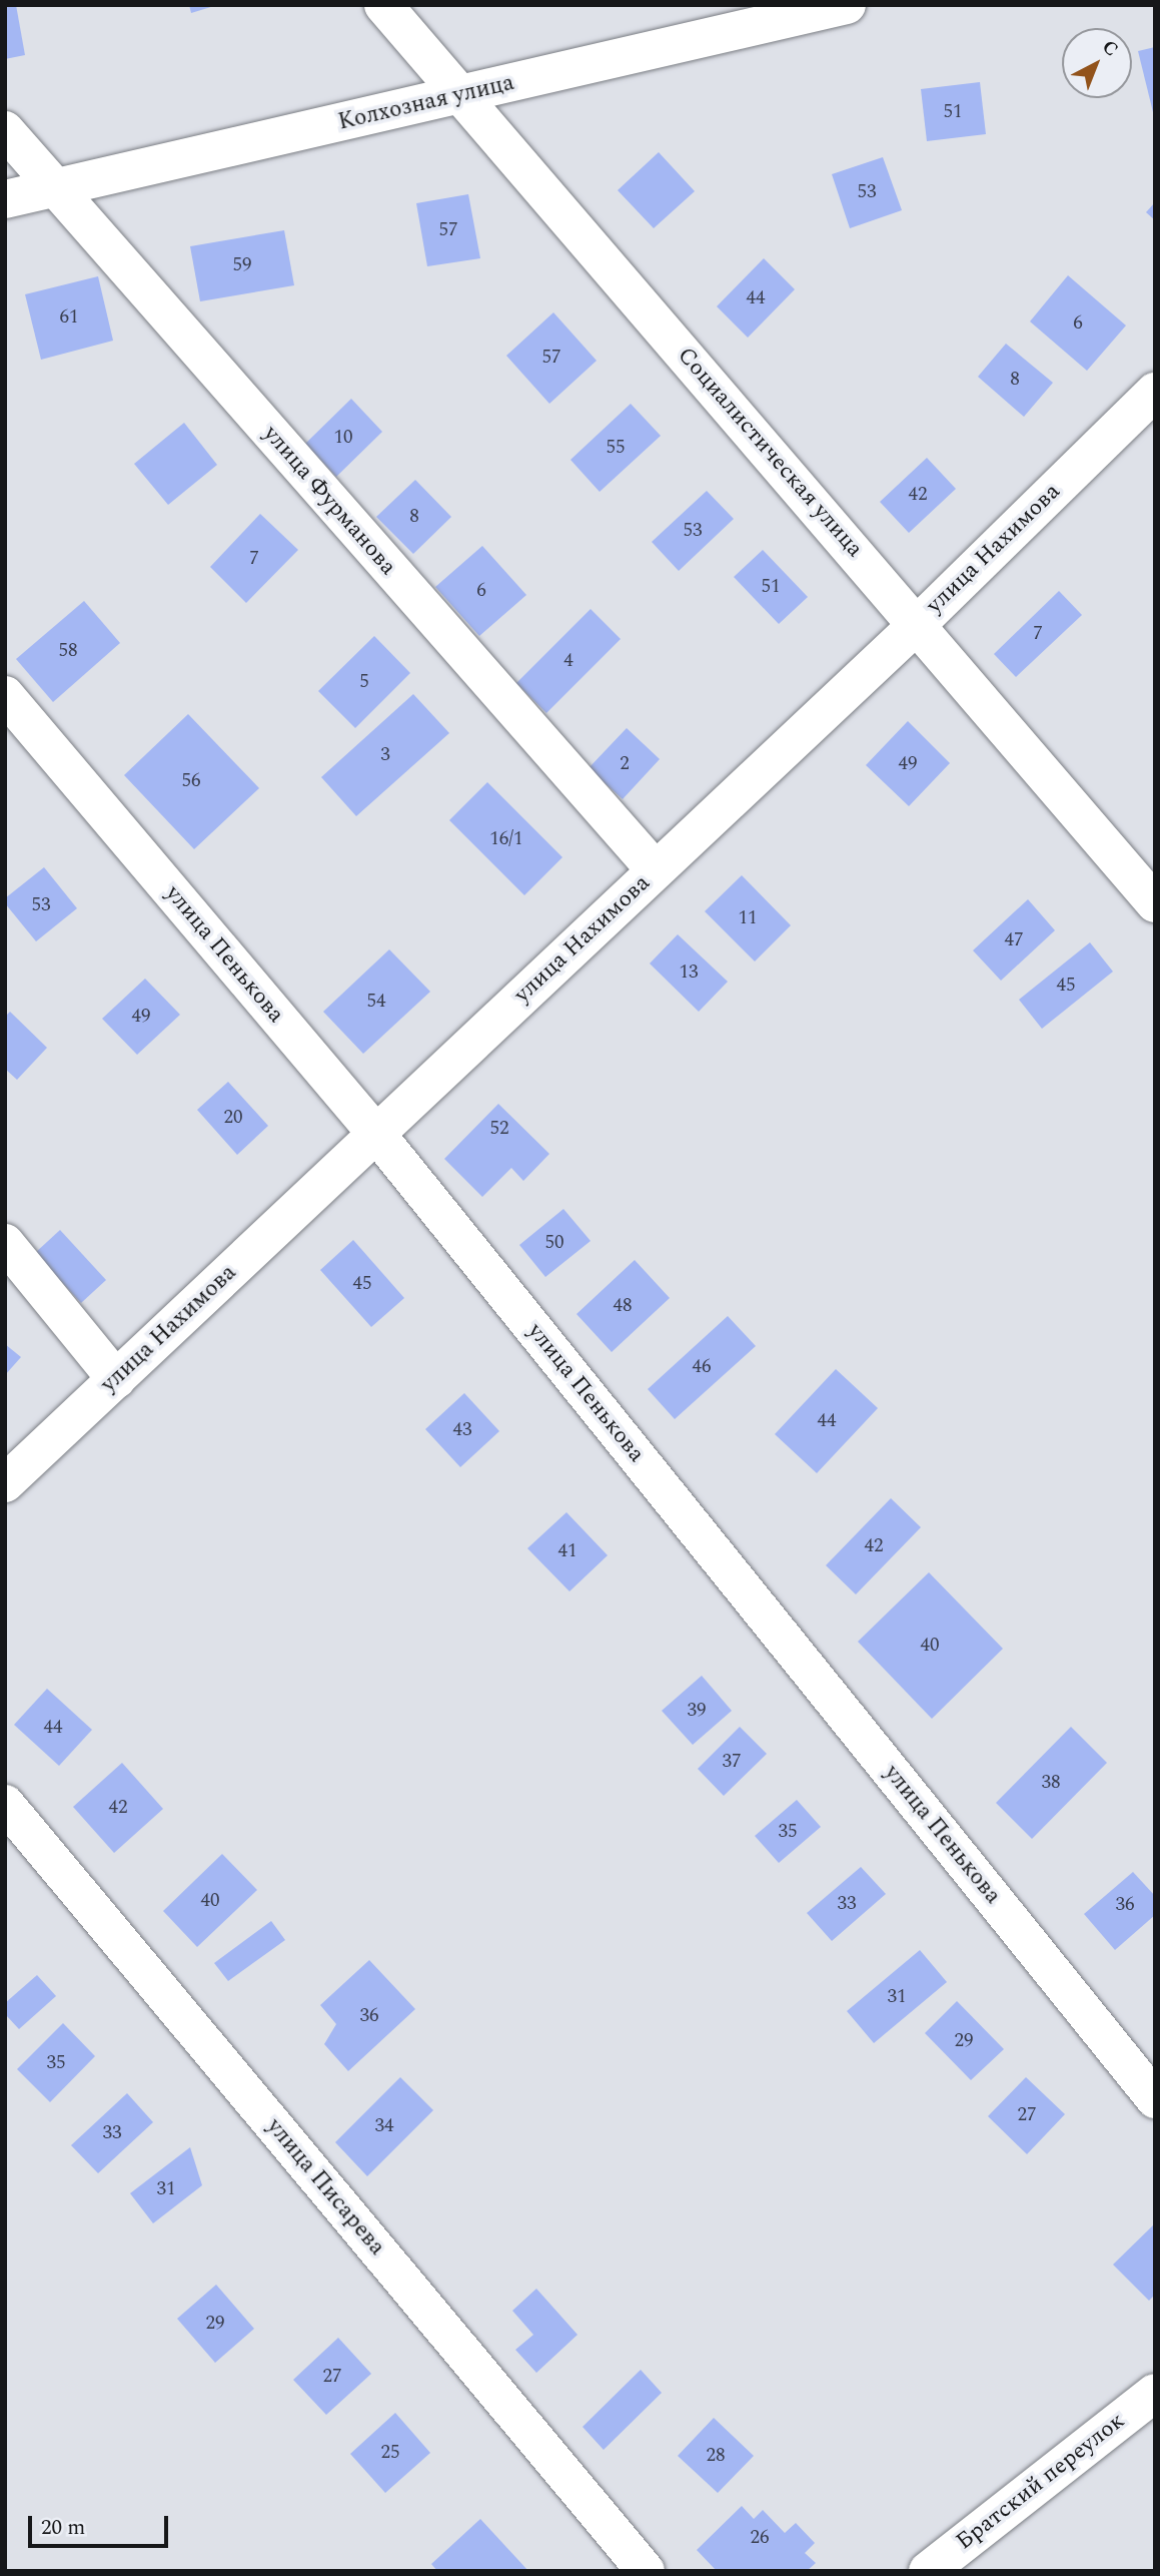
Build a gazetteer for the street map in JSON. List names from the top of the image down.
{
  "streets": {
    "street": [
      "Колхозная улица",
      "Социалистическая улица",
      "улица Фурманова",
      "улица Нахимова",
      "улица Пенькова",
      "улица Писарева",
      "Братский переулок"
    ]
  },
  "crossings": [
    ["Колхозная улица", "Социалистическая улица"],
    ["Колхозная улица", "улица Фурманова"],
    ["Социалистическая улица", "улица Нахимова"],
    ["улица Фурманова", "улица Нахимова"],
    ["улица Нахимова", "улица Пенькова"]
  ],
  "house_numbers": [
    "51",
    "53",
    "57",
    "59",
    "44",
    "61",
    "6",
    "57",
    "8",
    "10",
    "55",
    "42",
    "8",
    "53",
    "7",
    "51",
    "6",
    "7",
    "58",
    "4",
    "5",
    "3",
    "2",
    "49",
    "56",
    "16/1",
    "53",
    "11",
    "47",
    "13",
    "45",
    "54",
    "49",
    "20",
    "52",
    "50",
    "45",
    "48",
    "46",
    "44",
    "43",
    "42",
    "41",
    "40",
    "39",
    "44",
    "37",
    "38",
    "42",
    "35",
    "40",
    "33",
    "36",
    "31",
    "36",
    "29",
    "35",
    "27",
    "34",
    "33",
    "31",
    "29",
    "27",
    "25",
    "28",
    "26"
  ],
  "scale_bar": "20 m",
  "north": "top right"
}
